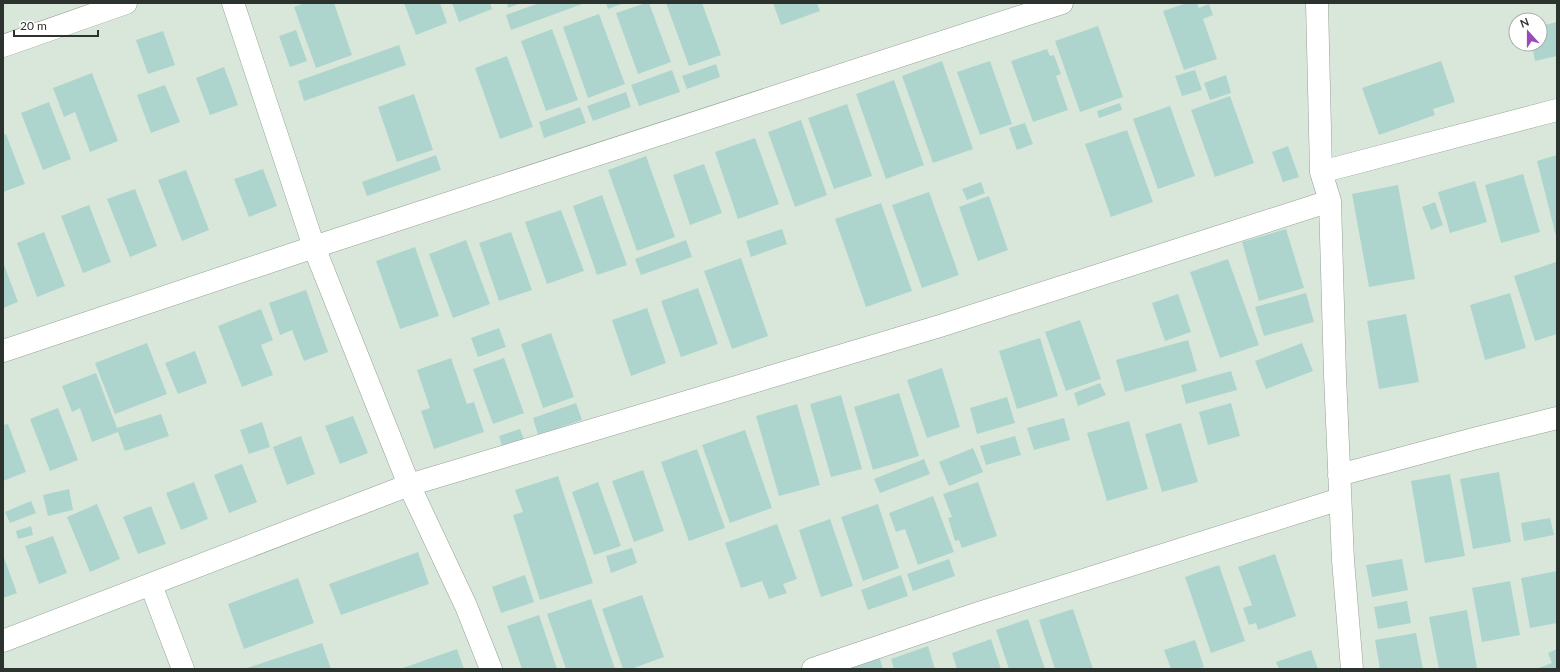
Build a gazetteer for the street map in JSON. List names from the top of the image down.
{
  "scale_bar": "20 m",
  "north": "top"
}
